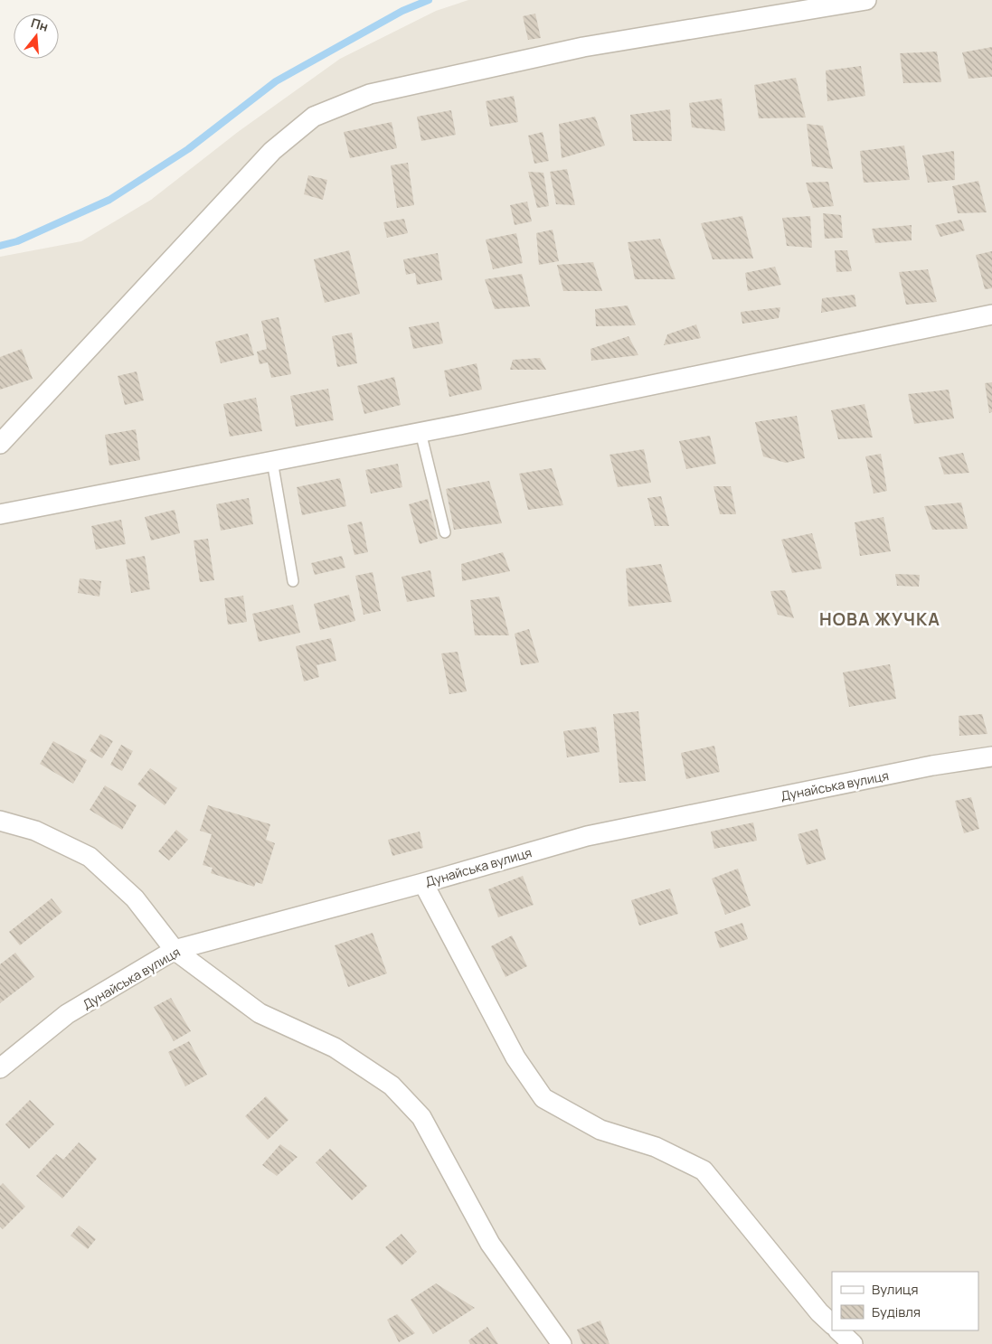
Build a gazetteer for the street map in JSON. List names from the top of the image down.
{
  "streets": {
    "street": ["Дунайська вулиця"]
  },
  "districts": ["НОВА ЖУЧКА"],
  "legend": ["Вулиця", "Будівля"],
  "north": "top"
}
